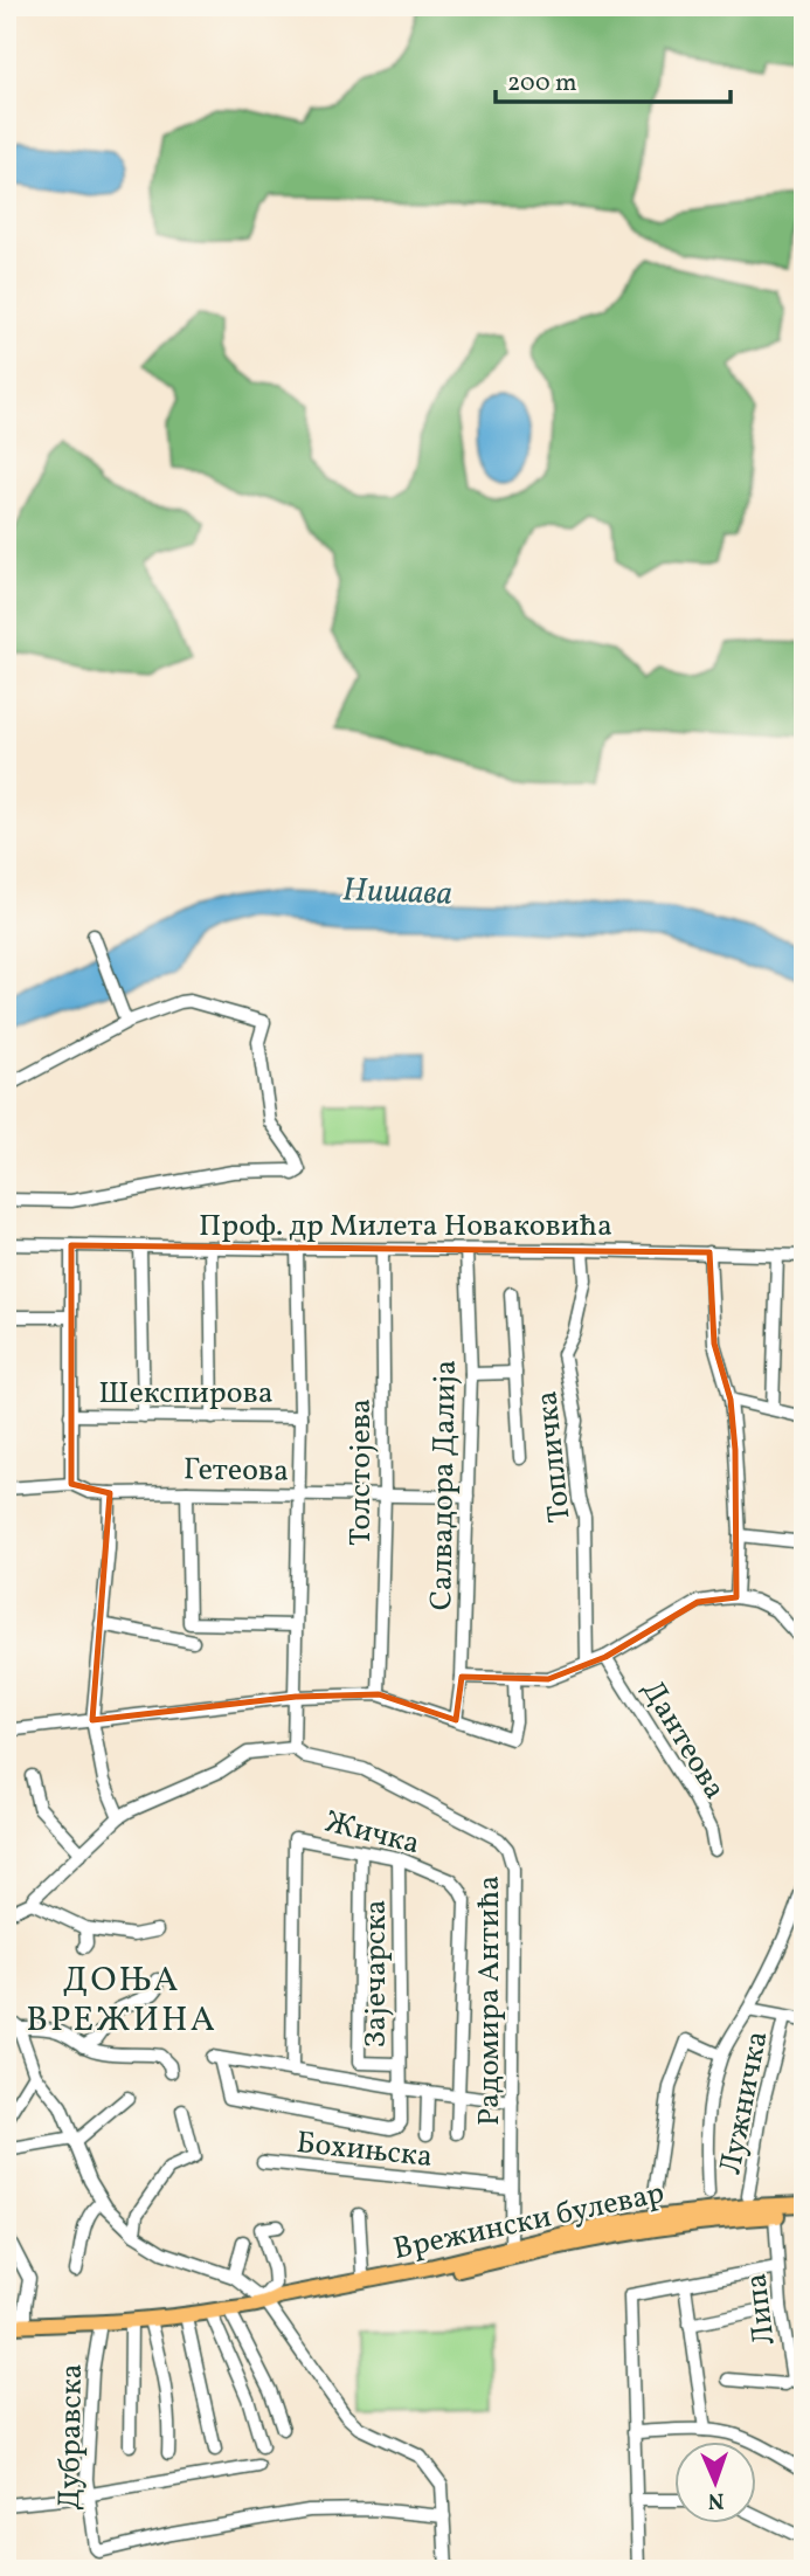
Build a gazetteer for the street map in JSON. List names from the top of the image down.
{
  "streets": {
    "main road": ["Врежински булевар"],
    "street": [
      "Проф. др Милета Новаковића",
      "Шекспирова",
      "Топличка",
      "Гетеова",
      "Толстојева",
      "Салвадора Далија",
      "Дантеова",
      "Жичка",
      "Зајечарска",
      "Радомира Антића",
      "Лужничка",
      "Бохињска",
      "Липа",
      "Дубравска"
    ]
  },
  "crossings": [
    ["Проф. др Милета Новаковића", "Топличка"],
    ["Проф. др Милета Новаковића", "Толстојева"],
    ["Проф. др Милета Новаковића", "Салвадора Далија"],
    ["Гетеова", "Толстојева"],
    ["Гетеова", "Салвадора Далија"],
    ["Жичка", "Зајечарска"],
    ["Радомира Антића", "Бохињска"],
    ["Радомира Антића", "Врежински булевар"],
    ["Врежински булевар", "Липа"],
    ["Врежински булевар", "Дубравска"]
  ],
  "districts": ["ДОЊА ВРЕЖИНА"],
  "water": ["Нишава"],
  "scale_bar": "200 m",
  "north": "bottom"
}
